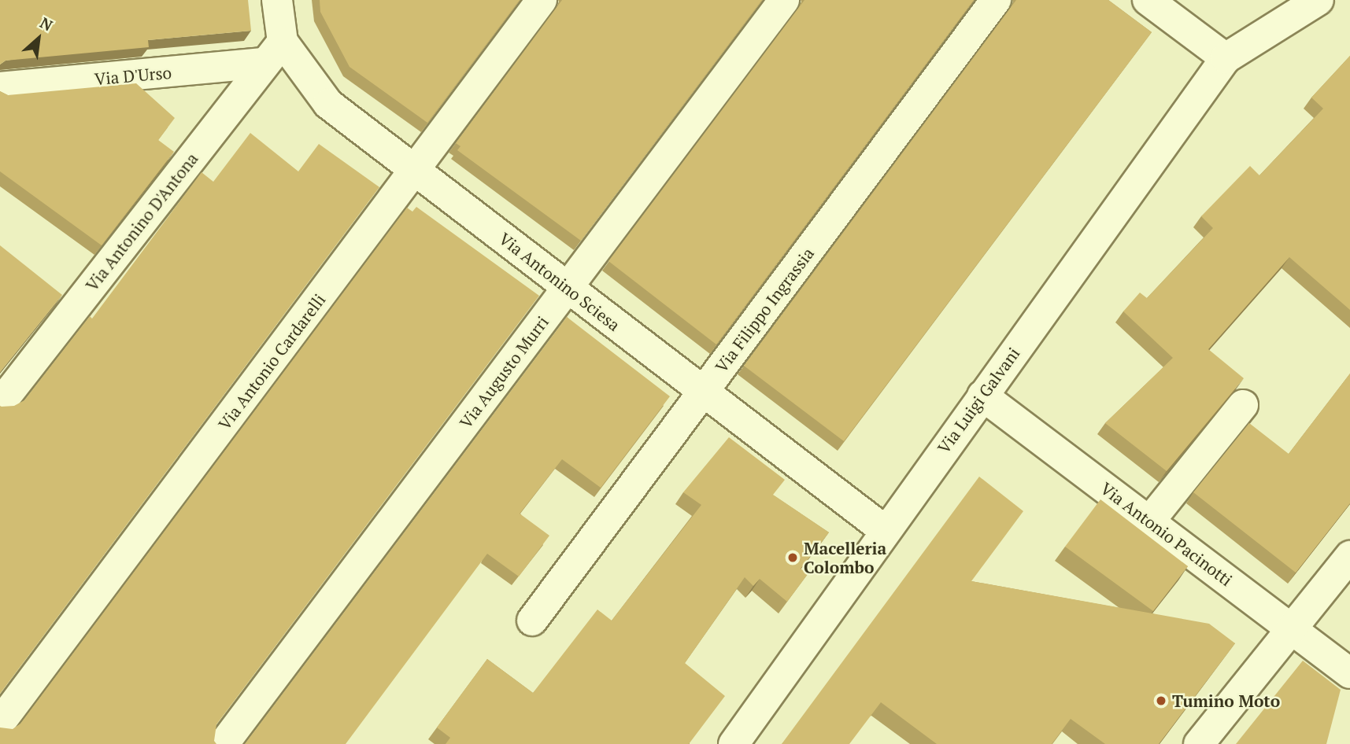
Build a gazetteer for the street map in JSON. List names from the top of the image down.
{
  "streets": {
    "street": [
      "Via D'Urso",
      "Via Antonino D'Antona",
      "Via Antonino Sciesa",
      "Via Filippo Ingrassia",
      "Via Antonio Cardarelli",
      "Via Augusto Murri",
      "Via Luigi Galvani",
      "Via Antonio Pacinotti"
    ]
  },
  "crossings": [
    ["Via D'Urso", "Via Antonino D'Antona"],
    ["Via D'Urso", "Via Antonino Sciesa"],
    ["Via Antonino D'Antona", "Via Antonino Sciesa"],
    ["Via Antonino Sciesa", "Via Filippo Ingrassia"],
    ["Via Antonino Sciesa", "Via Antonio Cardarelli"],
    ["Via Antonino Sciesa", "Via Augusto Murri"],
    ["Via Antonino Sciesa", "Via Luigi Galvani"],
    ["Via Luigi Galvani", "Via Antonio Pacinotti"]
  ],
  "places": ["Macelleria Colombo", "Tumino Moto"],
  "north": "top right"
}
